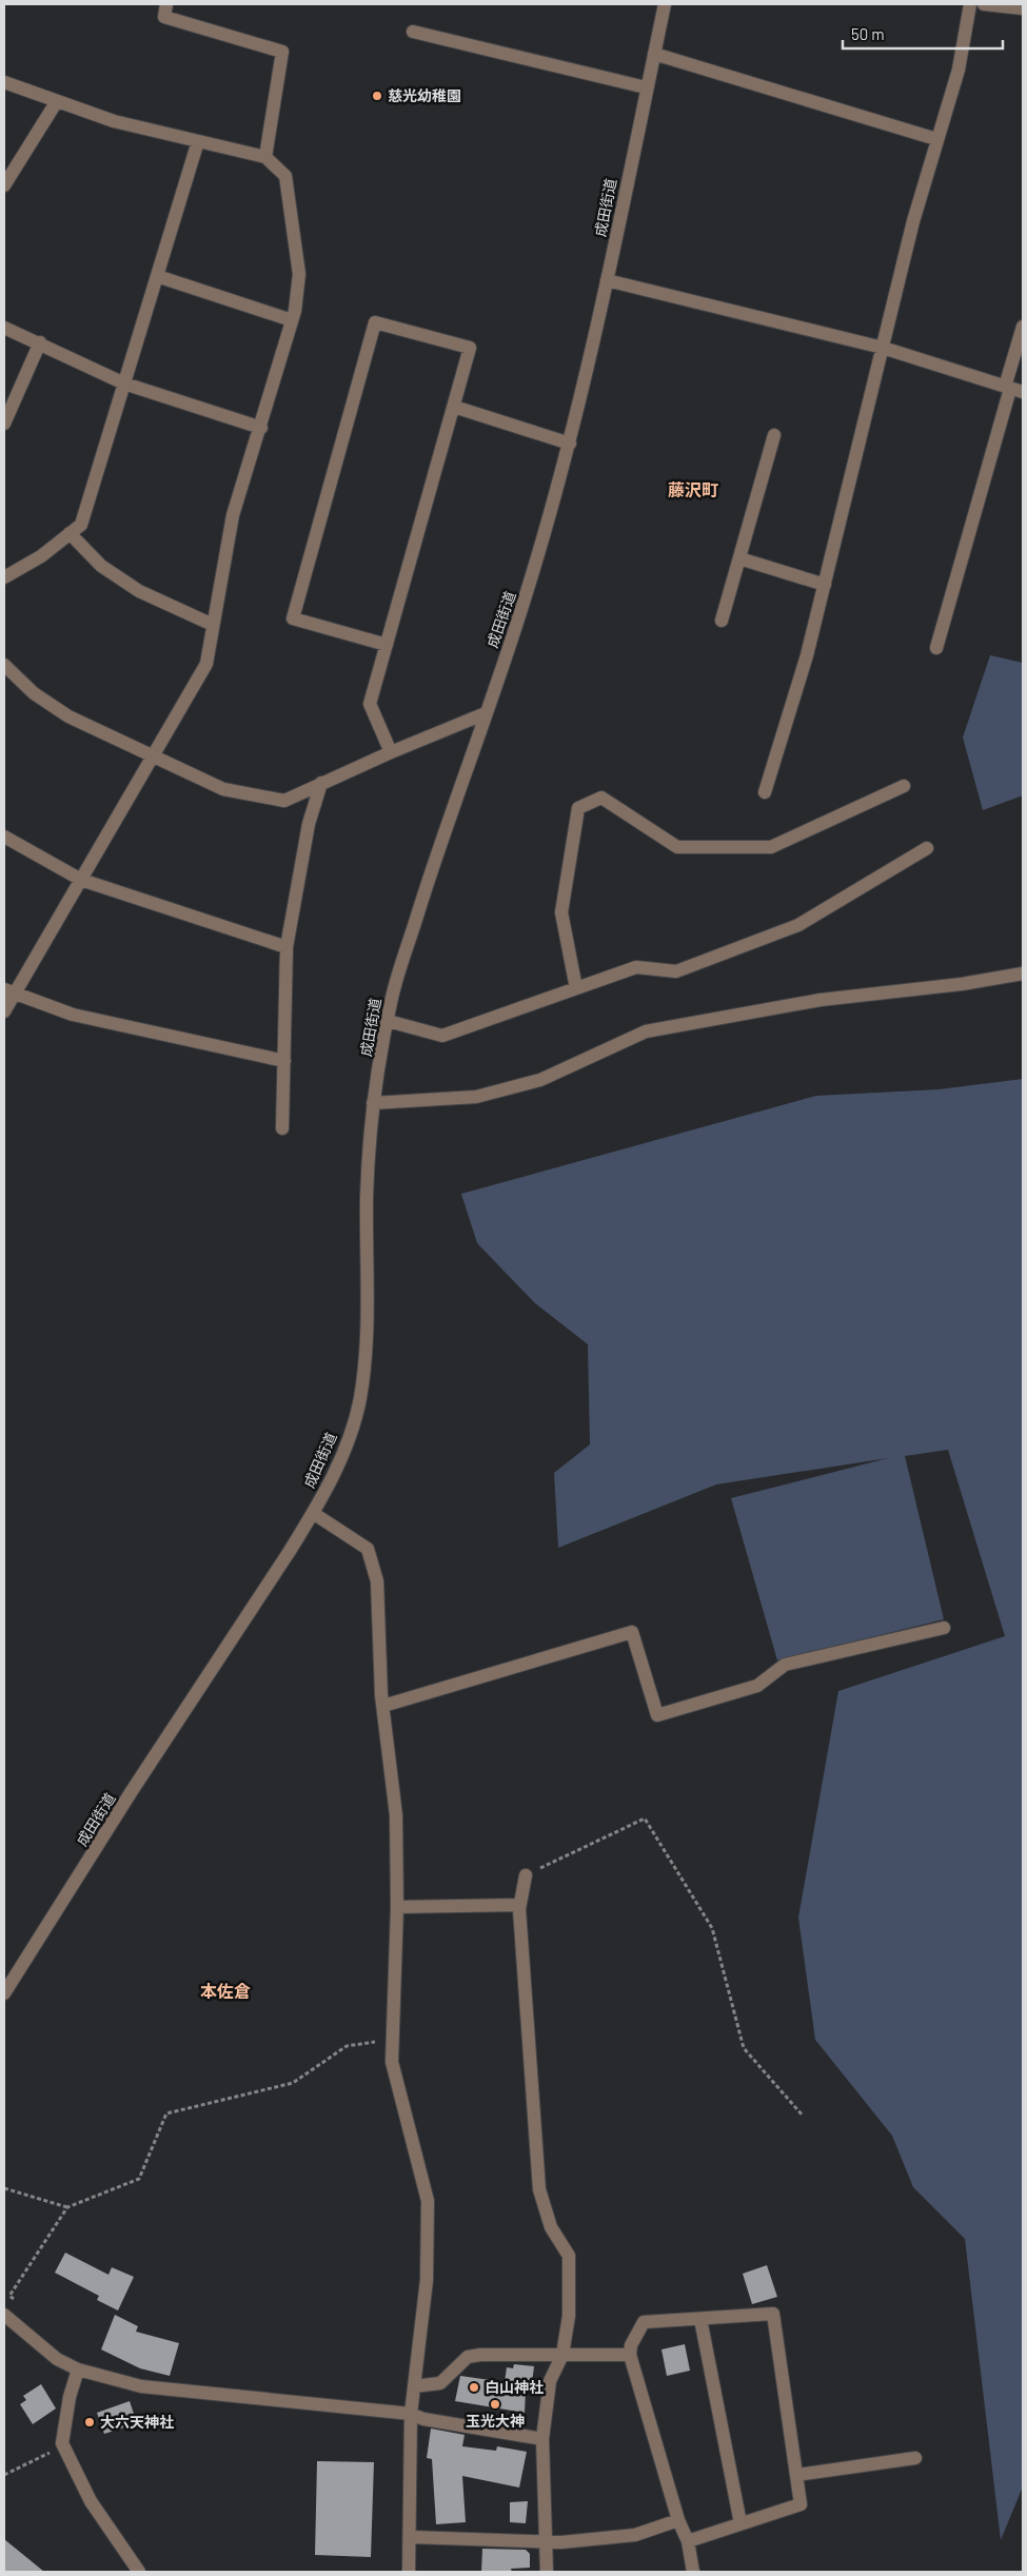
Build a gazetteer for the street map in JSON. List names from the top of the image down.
{
  "streets": {
    "street": ["成田街道"]
  },
  "districts": ["藤沢町", "本佐倉"],
  "places": [
    "慈光幼稚園",
    "白山神社",
    "玉光大神",
    "大六天神社"
  ],
  "scale_bar": "50 m"
}
